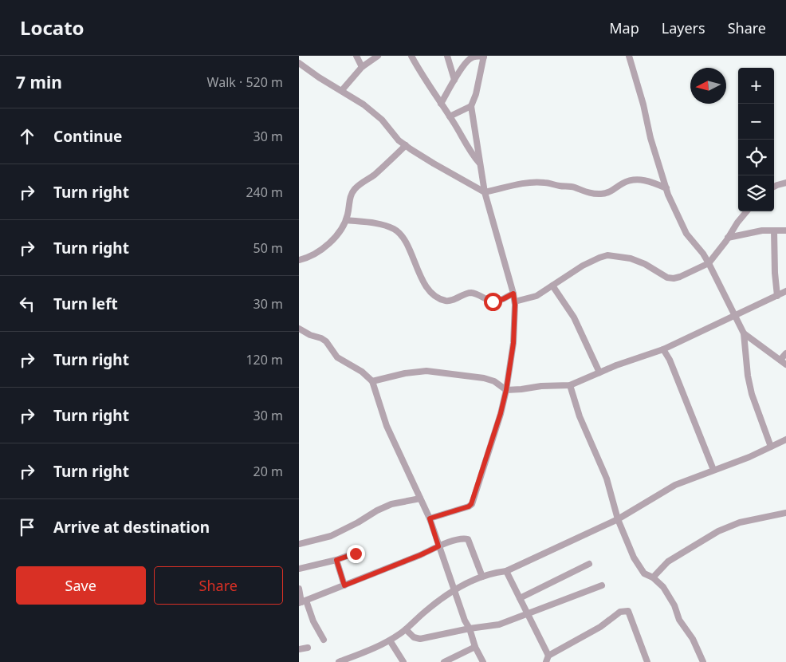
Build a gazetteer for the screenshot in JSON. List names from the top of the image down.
{
  "north": "left",
  "page": {
    "header": "Locato",
    "nav": ["Map", "Layers", "Share"],
    "heading": ["7 min", "Walk · 520 m"],
    "map_buttons": ["+", "−"],
    "list": [
      ["Continue", "30 m"],
      ["Turn right", "240 m"],
      ["Turn right", "50 m"],
      ["Turn left", "30 m"],
      ["Turn right", "120 m"],
      ["Turn right", "30 m"],
      ["Turn right", "20 m"],
      "Arrive at destination"
    ],
    "buttons": ["Save", "Share"]
  }
}
